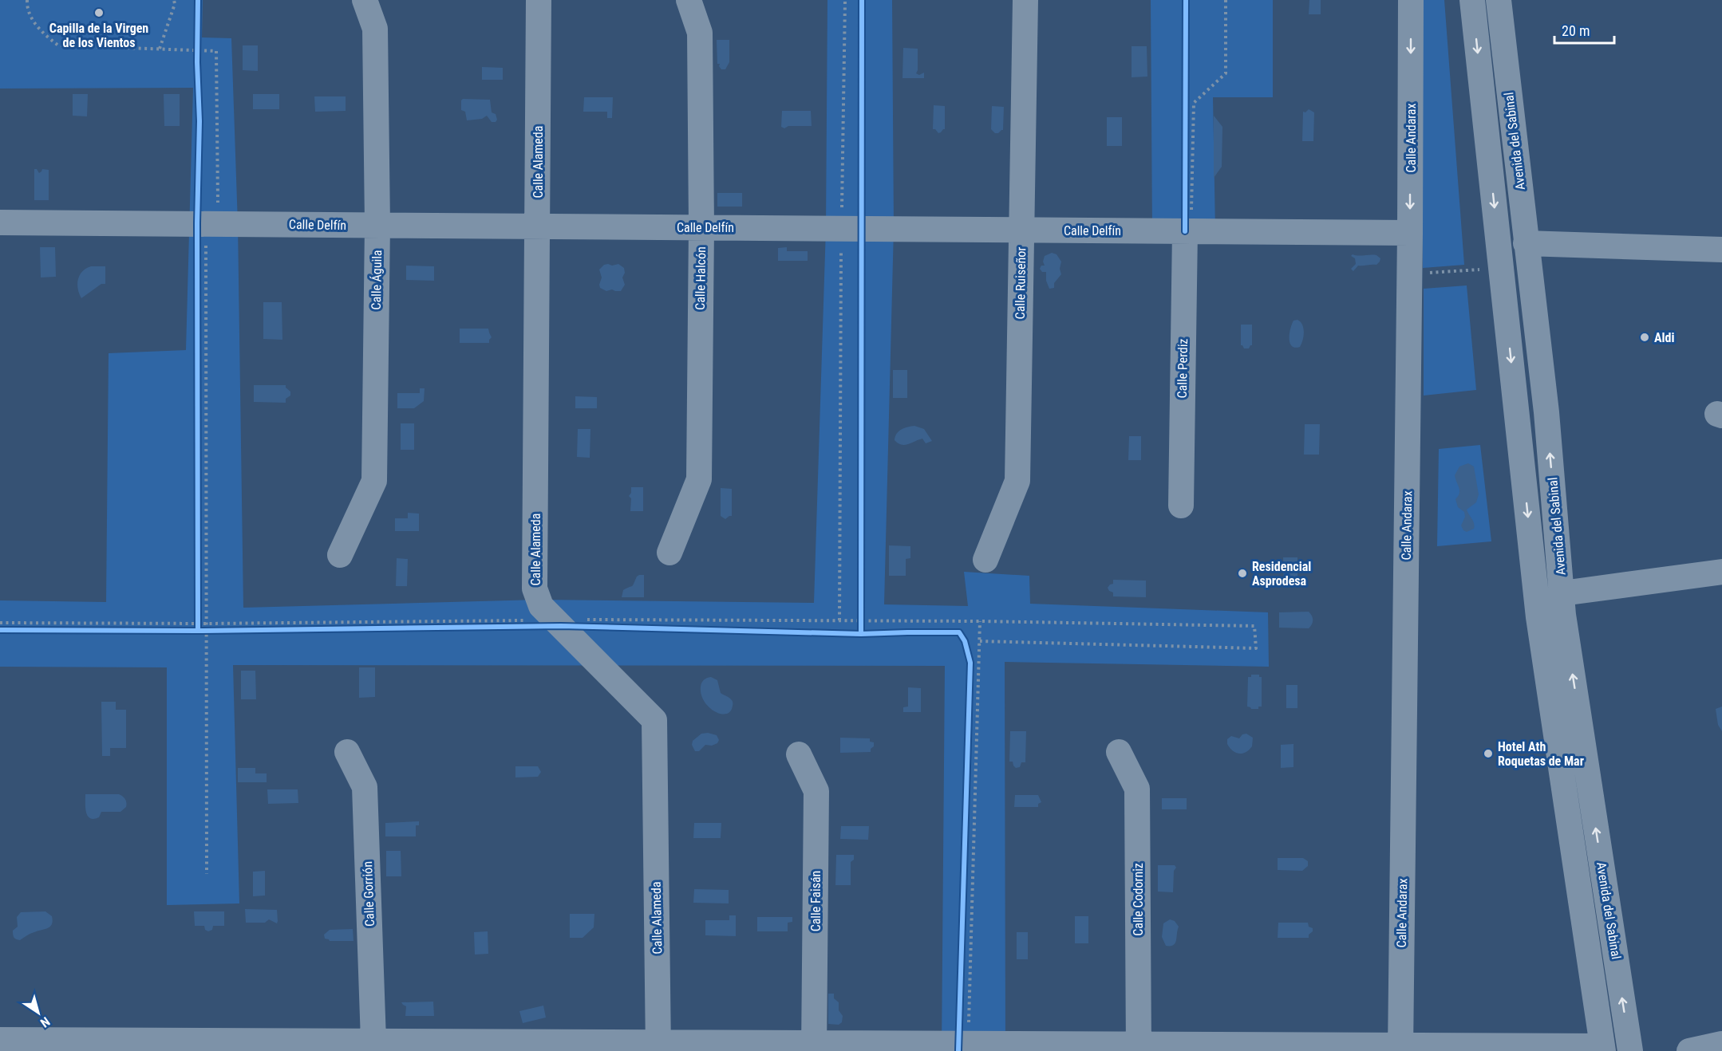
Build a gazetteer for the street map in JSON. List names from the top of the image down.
{
  "streets": {
    "street": [
      "Calle Andarax",
      "Avenida del Sabinal",
      "Calle Alameda",
      "Calle Delfín",
      "Calle Halcón",
      "Calle Águila",
      "Calle Ruiseñor",
      "Calle Perdiz",
      "Calle Gorrión",
      "Calle Codorniz",
      "Calle Faisán"
    ]
  },
  "crossings": [
    ["Calle Andarax", "Calle Delfín"],
    ["Calle Alameda", "Calle Delfín"],
    ["Calle Delfín", "Calle Halcón"],
    ["Calle Delfín", "Calle Águila"],
    ["Calle Delfín", "Calle Ruiseñor"],
    ["Calle Delfín", "Calle Perdiz"]
  ],
  "places": [
    "Capilla de la Virgen de los Vientos",
    "Aldi",
    "Residencial Asprodesa",
    "Hotel Ath Roquetas de Mar"
  ],
  "scale_bar": "20 m",
  "north": "bottom right"
}
